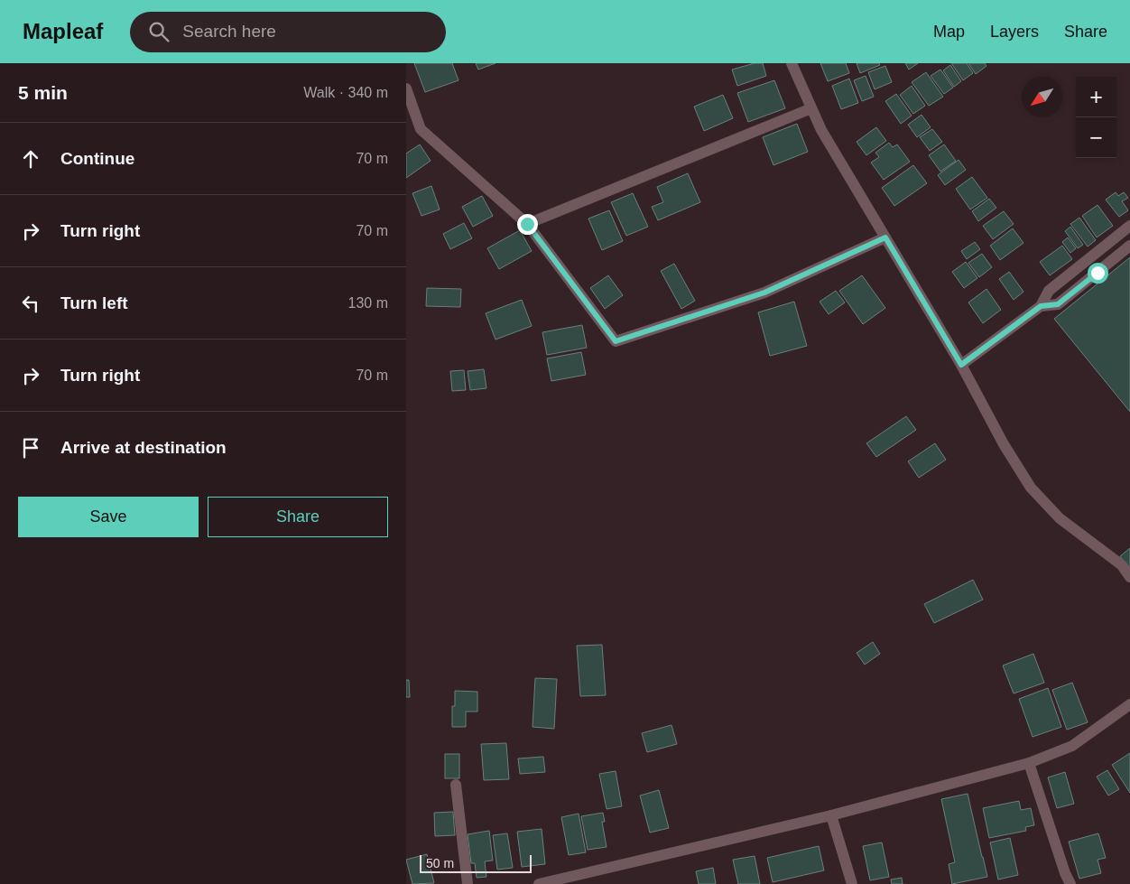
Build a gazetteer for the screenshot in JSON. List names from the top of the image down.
{
  "scale_bar": "50 m",
  "north": "bottom left",
  "page": {
    "header": "Mapleaf",
    "search": "Search here",
    "nav": ["Map", "Layers", "Share"],
    "heading": ["5 min", "Walk · 340 m"],
    "map_buttons": ["+", "−"],
    "list": [
      ["Continue", "70 m"],
      ["Turn right", "70 m"],
      ["Turn left", "130 m"],
      ["Turn right", "70 m"],
      "Arrive at destination"
    ],
    "buttons": ["Save", "Share"],
    "scale": "50 m"
  }
}
